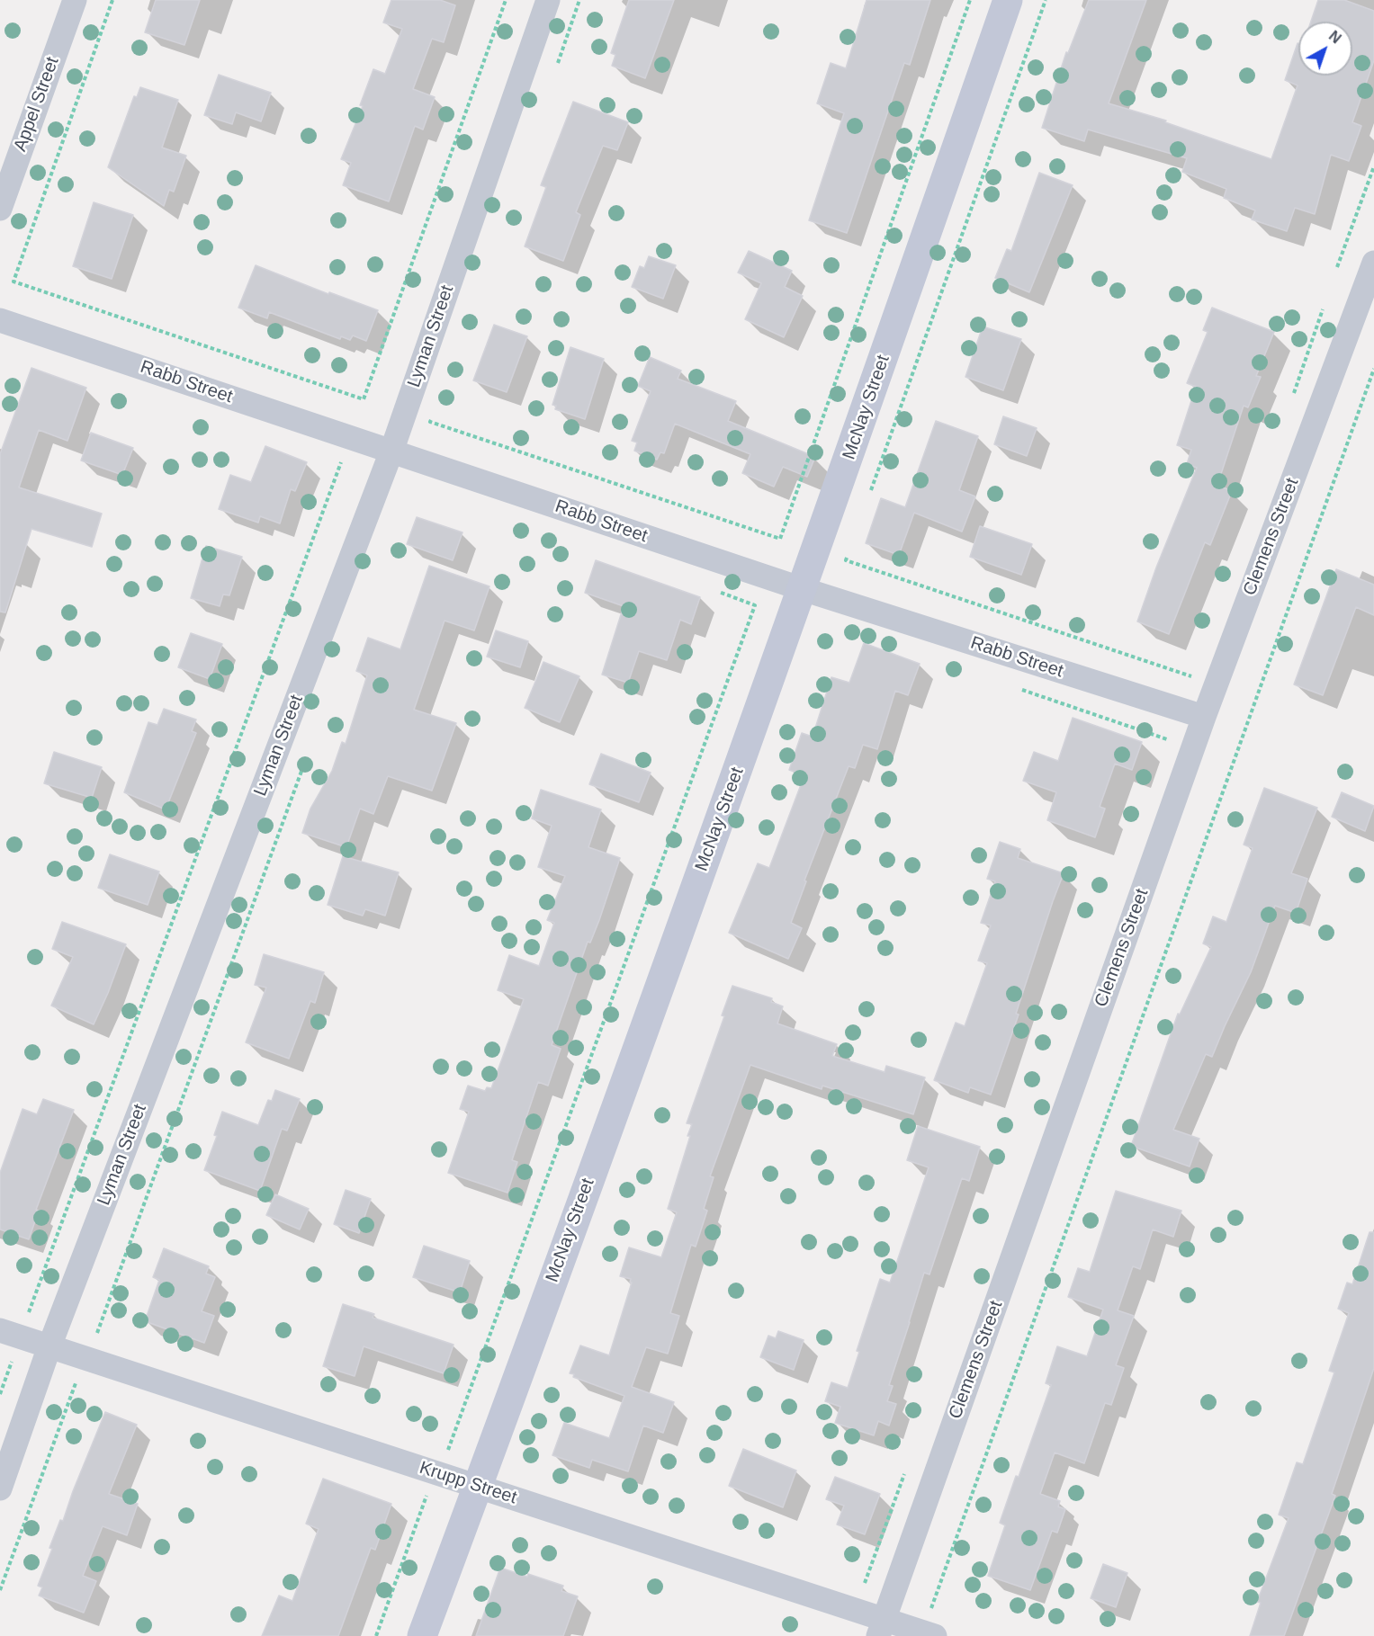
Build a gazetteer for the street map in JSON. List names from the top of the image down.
{
  "streets": {
    "street": [
      "Appel Street",
      "Lyman Street",
      "Rabb Street",
      "McNay Street",
      "Clemens Street",
      "Krupp Street"
    ]
  },
  "crossings": [
    ["Lyman Street", "Rabb Street"],
    ["Lyman Street", "Krupp Street"],
    ["Rabb Street", "McNay Street"],
    ["Rabb Street", "Clemens Street"],
    ["McNay Street", "Krupp Street"],
    ["Clemens Street", "Krupp Street"]
  ],
  "north": "top right"
}
